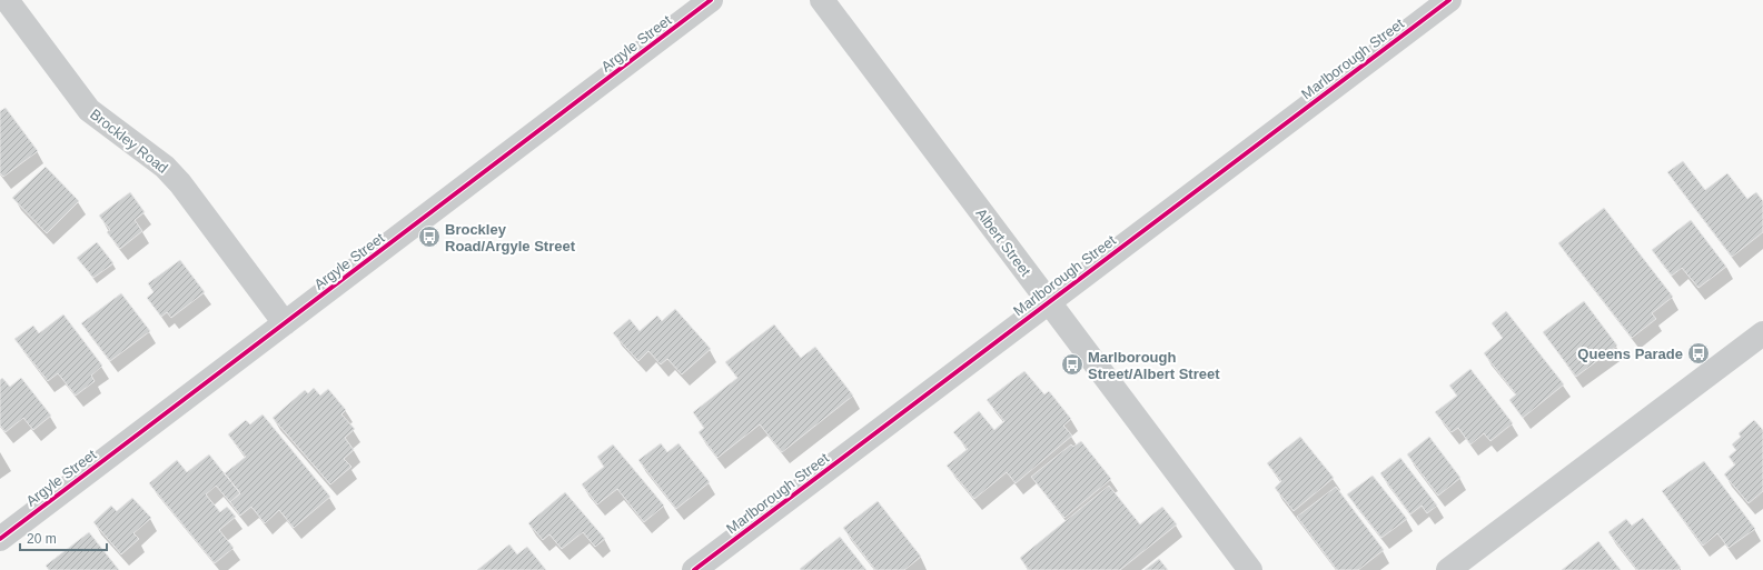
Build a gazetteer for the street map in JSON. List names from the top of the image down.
{
  "streets": {
    "street": [
      "Argyle Street",
      "Marlborough Street",
      "Brockley Road",
      "Albert Street"
    ]
  },
  "crossings": [
    ["Argyle Street", "Brockley Road"],
    ["Marlborough Street", "Albert Street"]
  ],
  "places": {
    "bus stop": ["Brockley Road/Argyle Street", "Queens Parade", "Marlborough Street/Albert Street"]
  },
  "scale_bar": "20 m"
}
